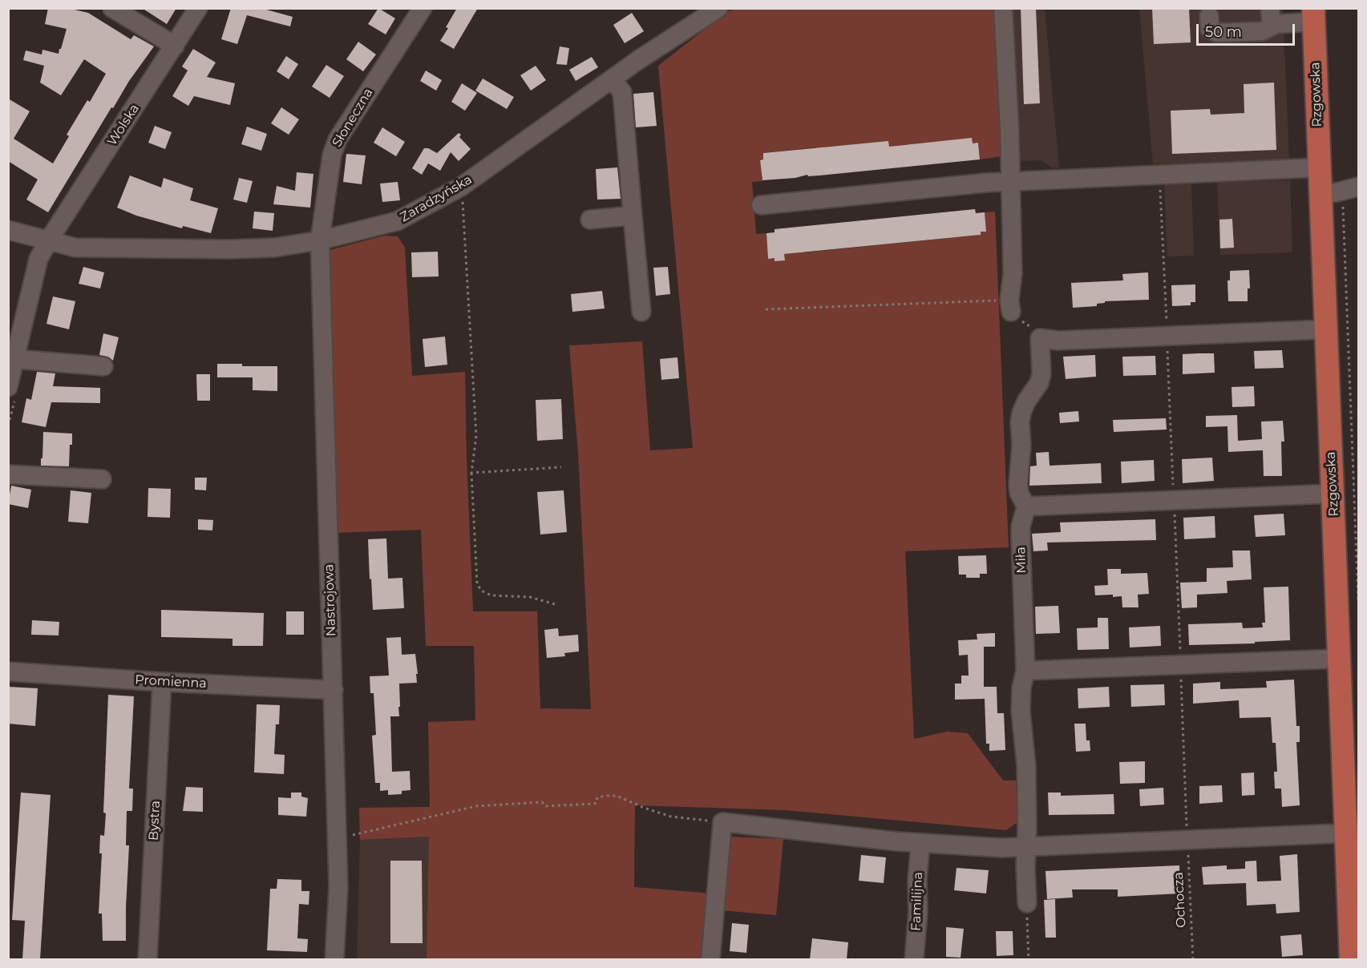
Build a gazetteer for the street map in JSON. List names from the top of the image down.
{
  "streets": {
    "main road": ["Rzgowska"],
    "street": [
      "Słoneczna",
      "Wolska",
      "Zaradzyńska",
      "Miła",
      "Nastrojowa",
      "Promienna",
      "Bystra",
      "Familijna"
    ],
    "path": ["Ochocza"]
  },
  "crossings": [
    ["Słoneczna", "Zaradzyńska"],
    ["Słoneczna", "Nastrojowa"],
    ["Wolska", "Zaradzyńska"],
    ["Zaradzyńska", "Nastrojowa"],
    ["Nastrojowa", "Promienna"],
    ["Promienna", "Bystra"]
  ],
  "scale_bar": "50 m"
}
